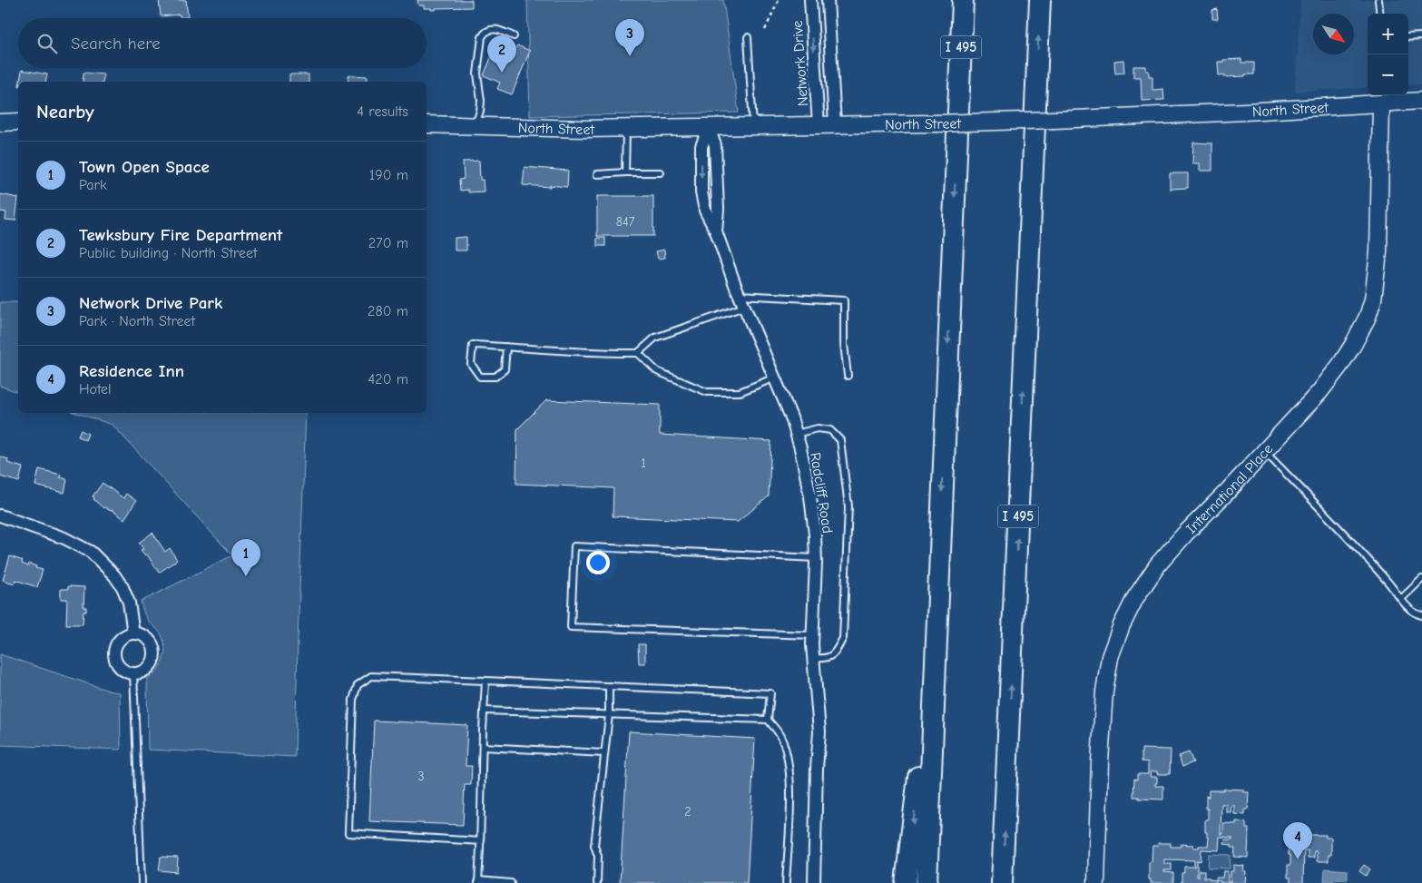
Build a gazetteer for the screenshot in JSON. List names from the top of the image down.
{
  "streets": {
    "highway": ["I 495"],
    "main road": ["North Street", "International Place"],
    "street": ["Network Drive", "Radcliff Road"]
  },
  "crossings": [
    ["Network Drive", "North Street"],
    ["North Street", "International Place"],
    ["North Street", "Radcliff Road"]
  ],
  "house_numbers": [
    "847",
    "1",
    "3",
    "2"
  ],
  "north": "bottom right",
  "page": {
    "map_buttons": ["+", "−"],
    "search": "Search here",
    "pins": [
      "3",
      "2",
      "1",
      "4"
    ],
    "heading": ["Nearby", "4 results"],
    "list": [
      {
        "mark": "1",
        "name": "Town Open Space",
        "note": "Park",
        "value": "190 m"
      },
      {
        "mark": "2",
        "name": "Tewksbury Fire Department",
        "note": "Public building · North Street",
        "value": "270 m"
      },
      {
        "mark": "3",
        "name": "Network Drive Park",
        "note": "Park · North Street",
        "value": "280 m"
      },
      {
        "mark": "4",
        "name": "Residence Inn",
        "note": "Hotel",
        "value": "420 m"
      }
    ]
  }
}
